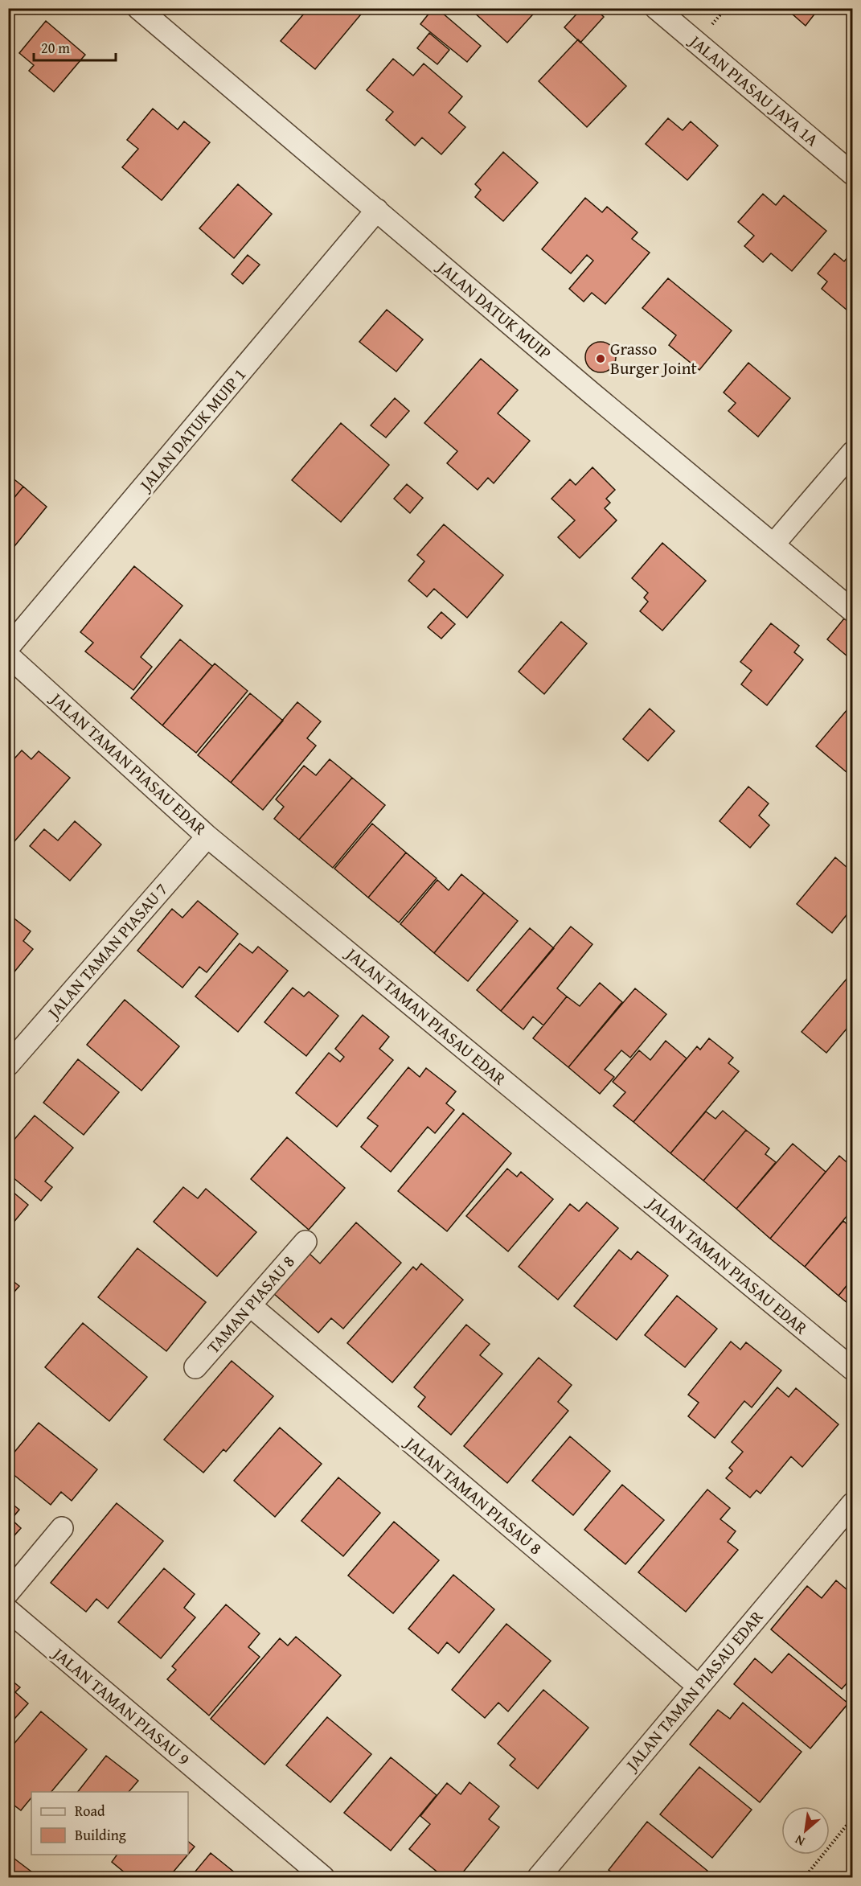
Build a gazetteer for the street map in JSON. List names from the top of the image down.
{
  "streets": {
    "street": [
      "JALAN PIASAU JAYA 1A",
      "JALAN DATUK MUIP",
      "JALAN DATUK MUIP 1",
      "JALAN TAMAN PIASAU EDAR",
      "JALAN TAMAN PIASAU 7",
      "TAMAN PIASAU 8",
      "JALAN TAMAN PIASAU 8",
      "JALAN TAMAN PIASAU 9"
    ]
  },
  "crossings": [
    ["JALAN DATUK MUIP", "JALAN DATUK MUIP 1"],
    ["JALAN TAMAN PIASAU EDAR", "JALAN TAMAN PIASAU 7"],
    ["JALAN TAMAN PIASAU EDAR", "JALAN TAMAN PIASAU 8"],
    ["TAMAN PIASAU 8", "JALAN TAMAN PIASAU 8"]
  ],
  "places": ["Grasso Burger Joint"],
  "legend": ["Road", "Building"],
  "scale_bar": "20 m",
  "north": "bottom left"
}
